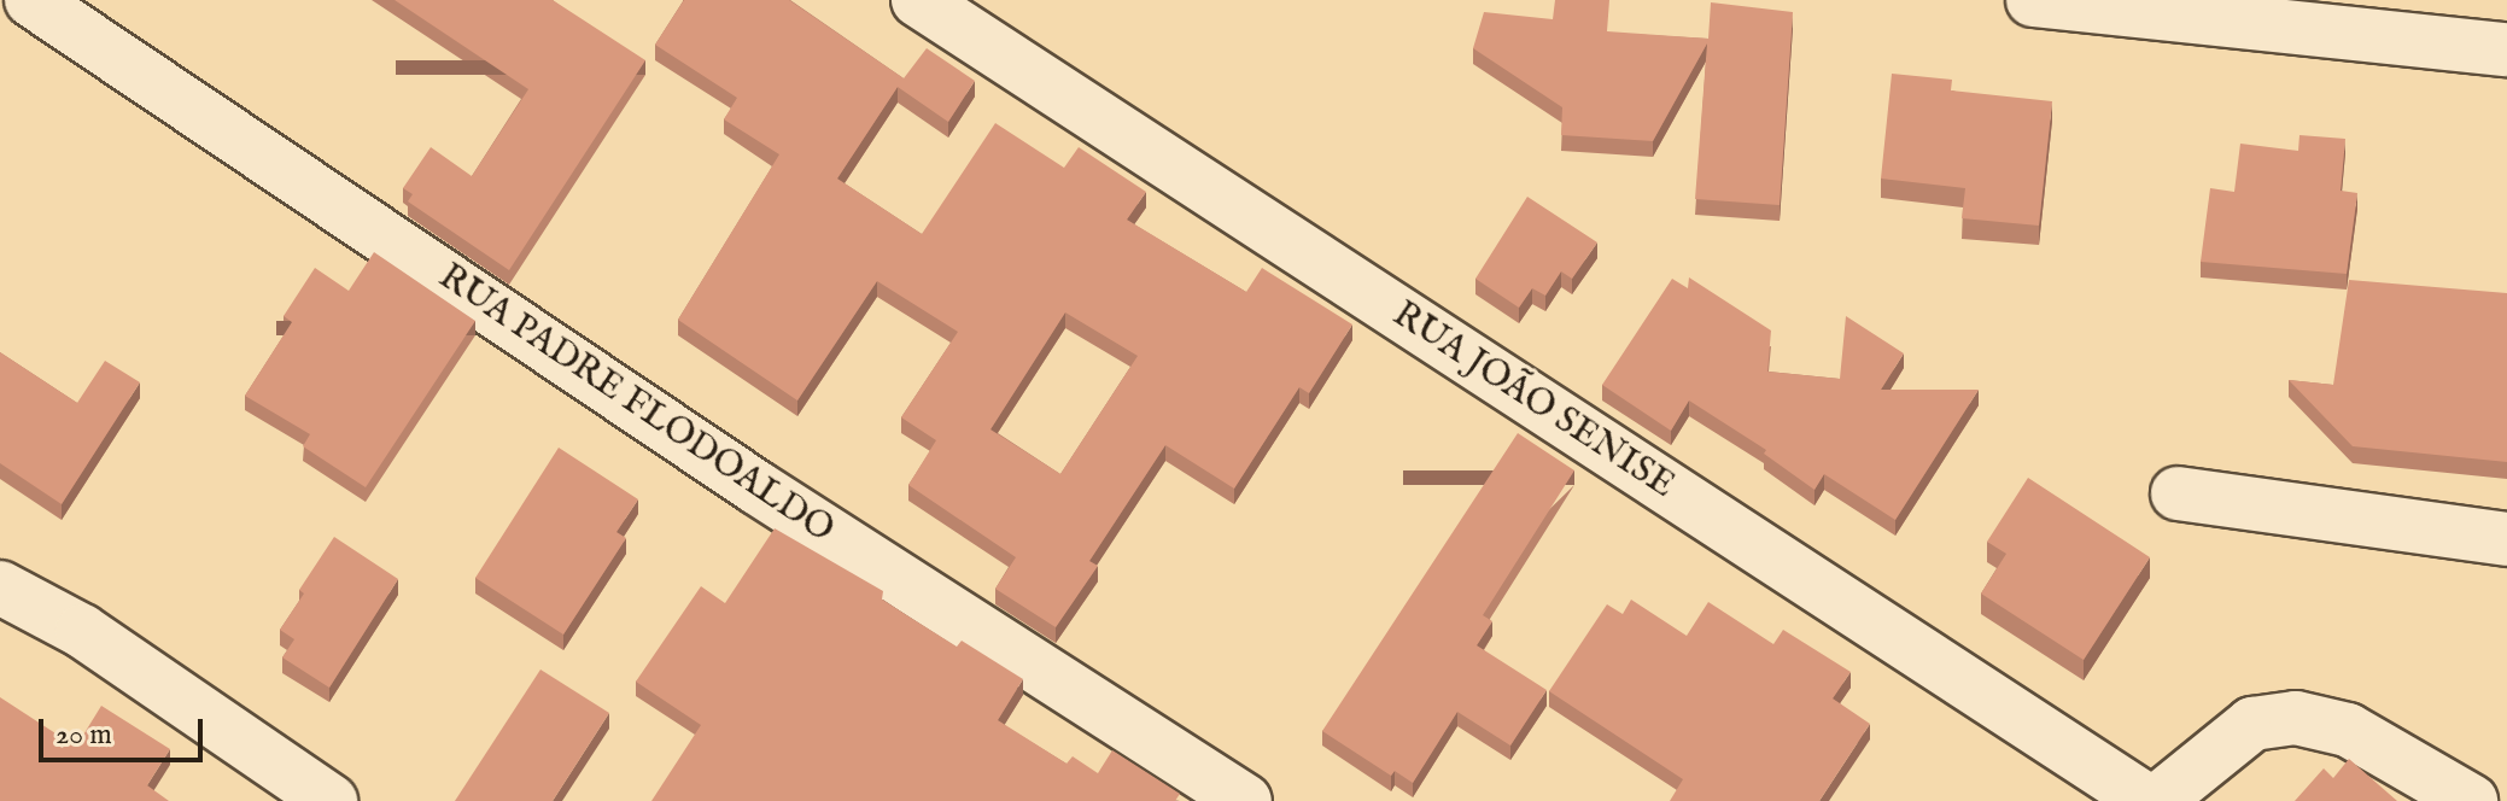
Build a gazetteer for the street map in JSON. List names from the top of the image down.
{
  "streets": {
    "street": ["RUA JOÃO SENISE", "RUA PADRE FLODOALDO"]
  },
  "scale_bar": "20 m"
}
